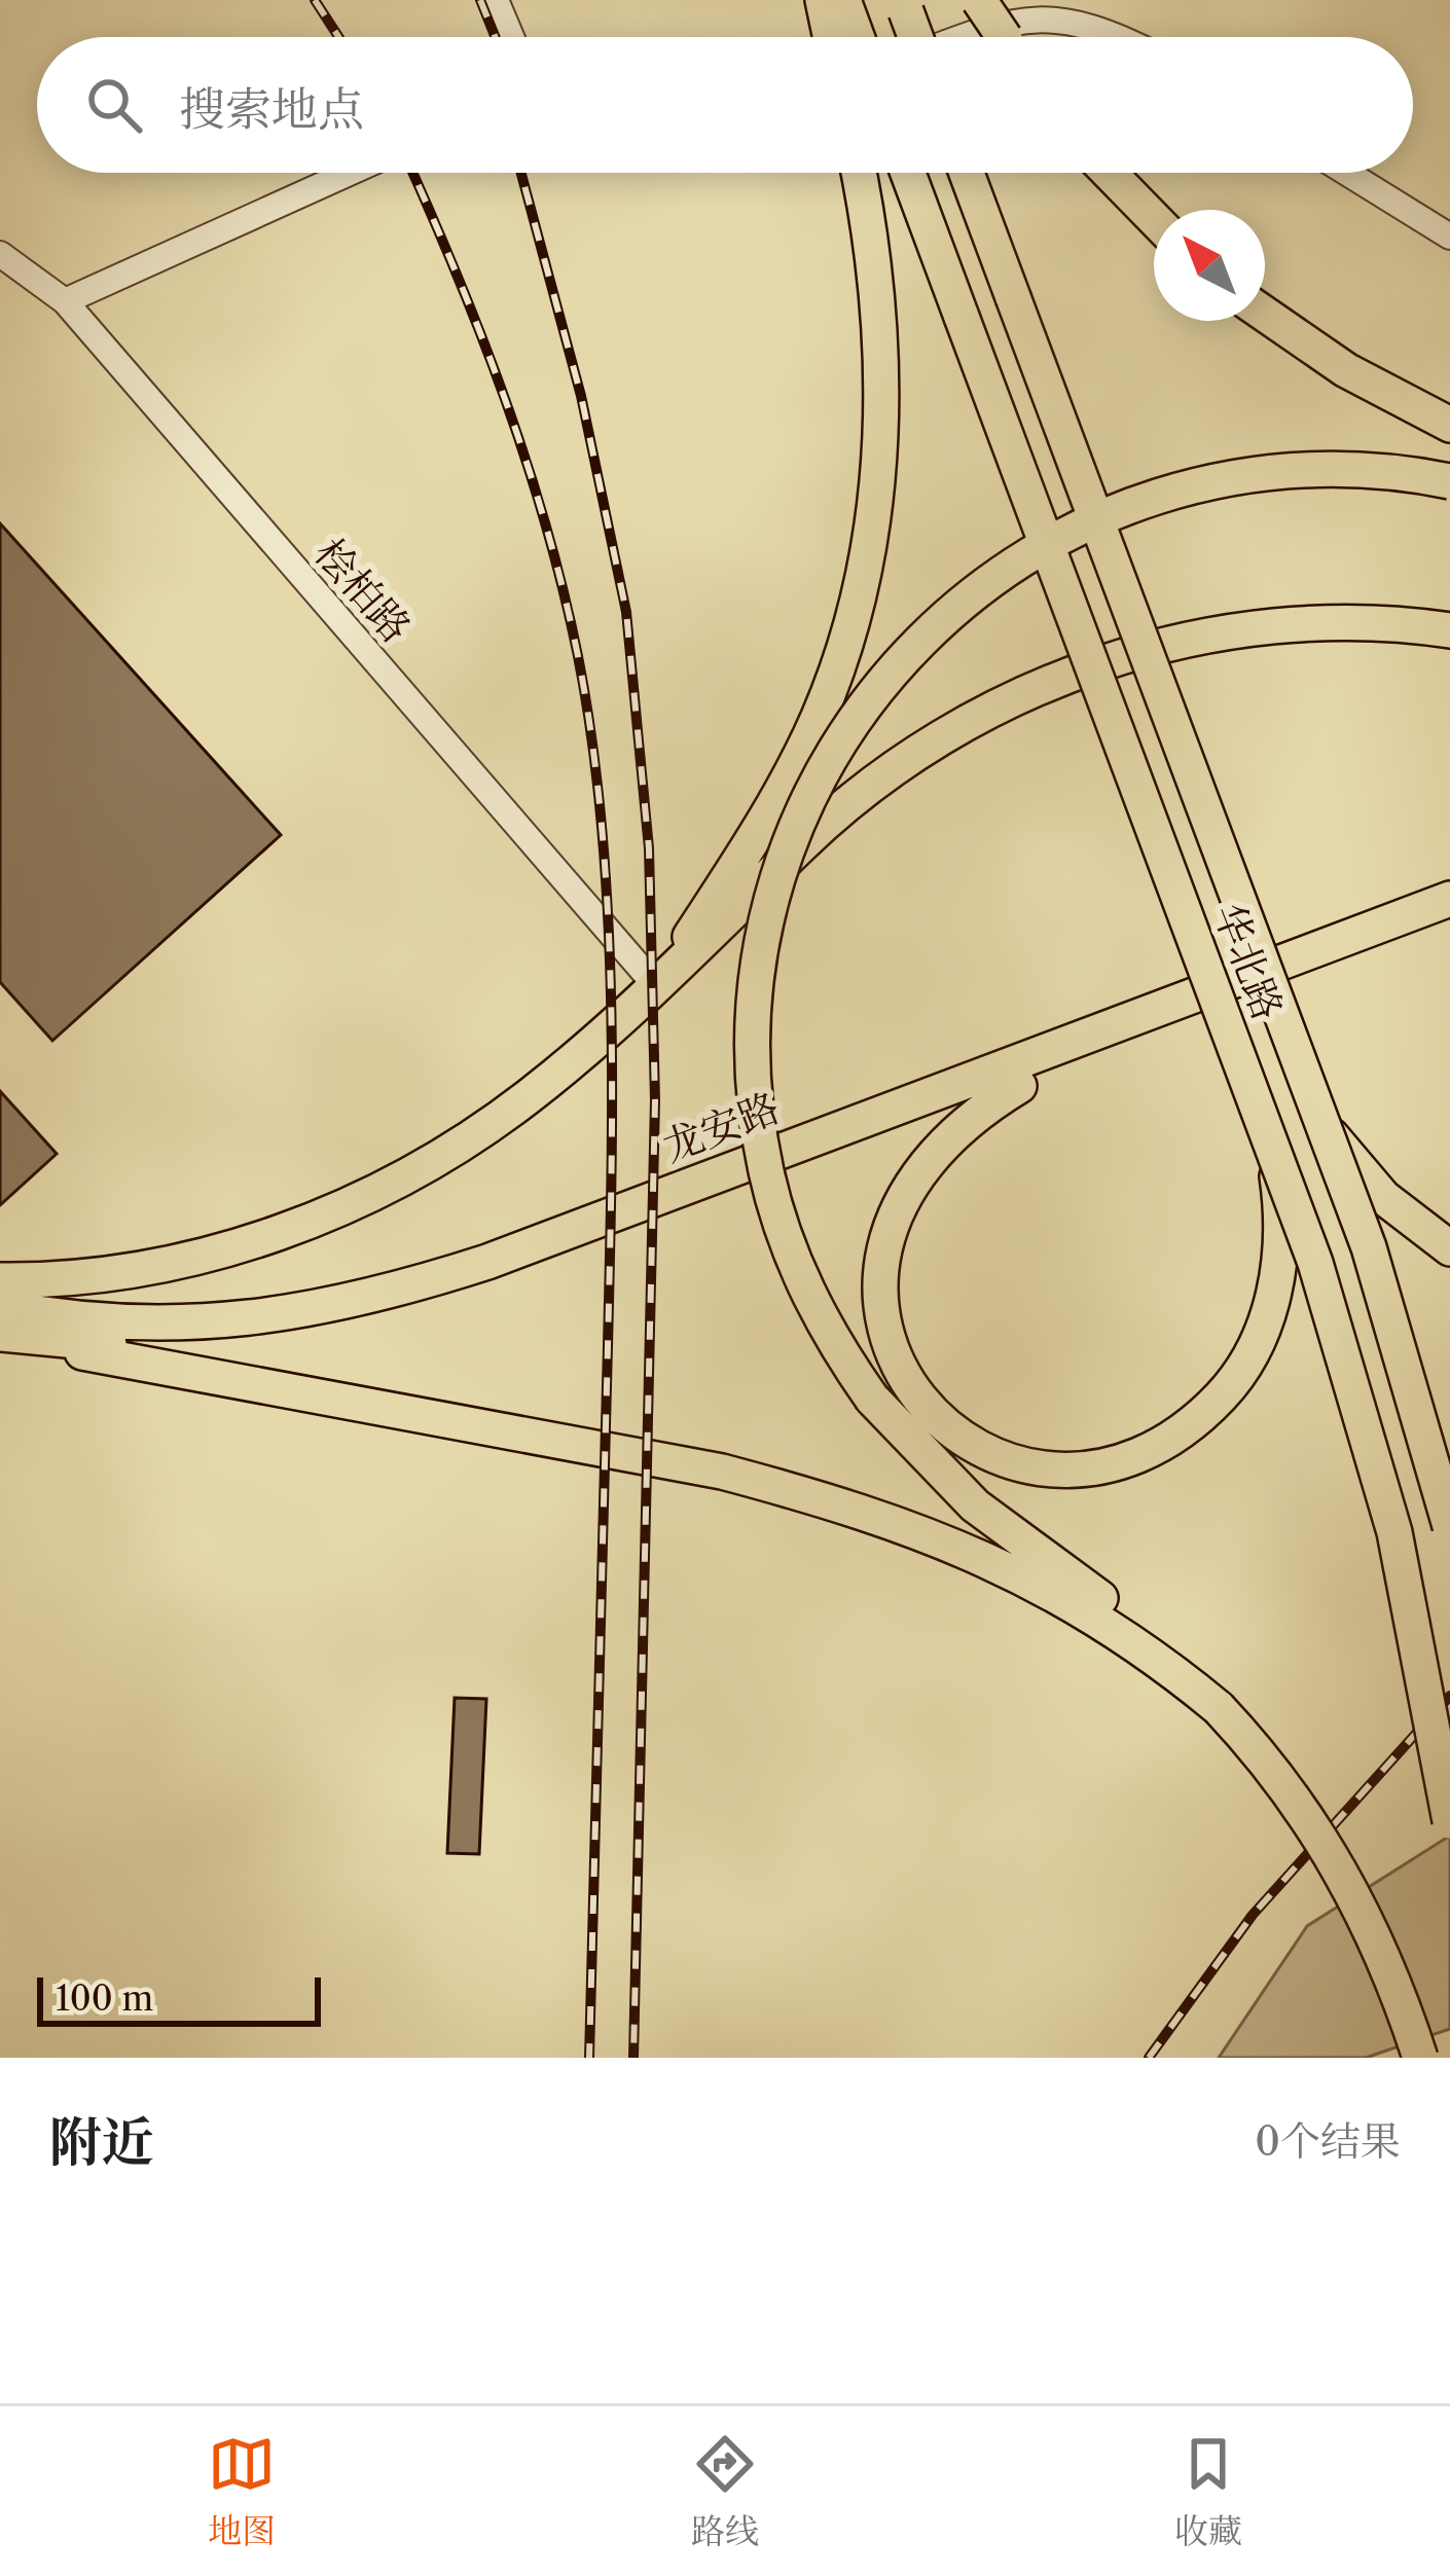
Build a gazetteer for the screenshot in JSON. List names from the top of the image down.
{
  "streets": {
    "highway": ["华北路", "龙安路"],
    "street": ["桧柏路"]
  },
  "scale_bar": "100 m",
  "north": "top left",
  "page": {
    "search": "搜索地点",
    "scale": "100 m",
    "heading": ["附近", "0个结果"],
    "nav": ["地图", "路线", "收藏"]
  }
}
